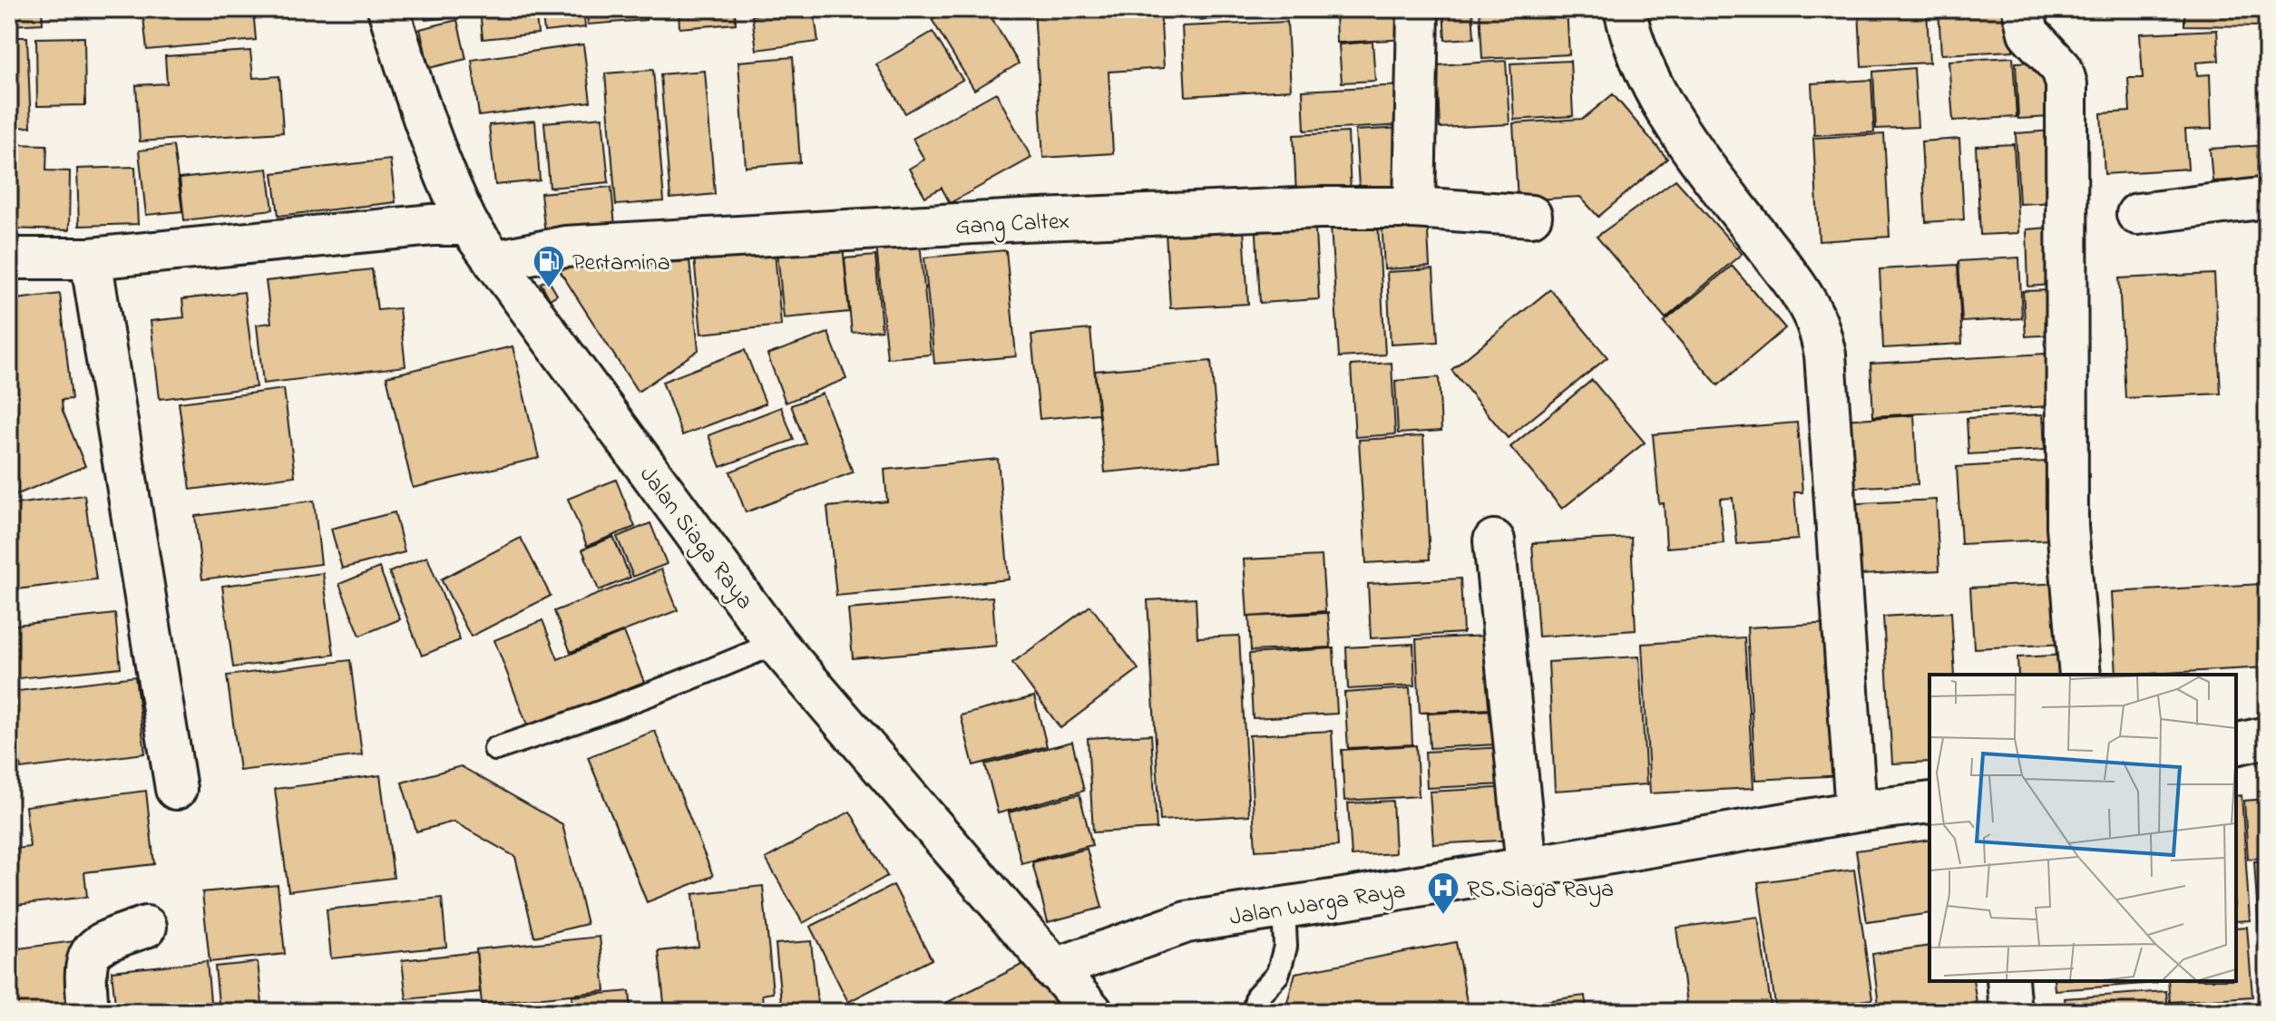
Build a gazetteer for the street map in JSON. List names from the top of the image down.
{
  "streets": {
    "street": ["Gang Caltex", "Jalan Siaga Raya", "Jalan Warga Raya"]
  },
  "crossings": [
    ["Gang Caltex", "Jalan Siaga Raya"],
    ["Jalan Siaga Raya", "Jalan Warga Raya"]
  ],
  "places": {
    "fuel station": ["Pertamina"],
    "hospital": ["RS Siaga Raya"]
  }
}
